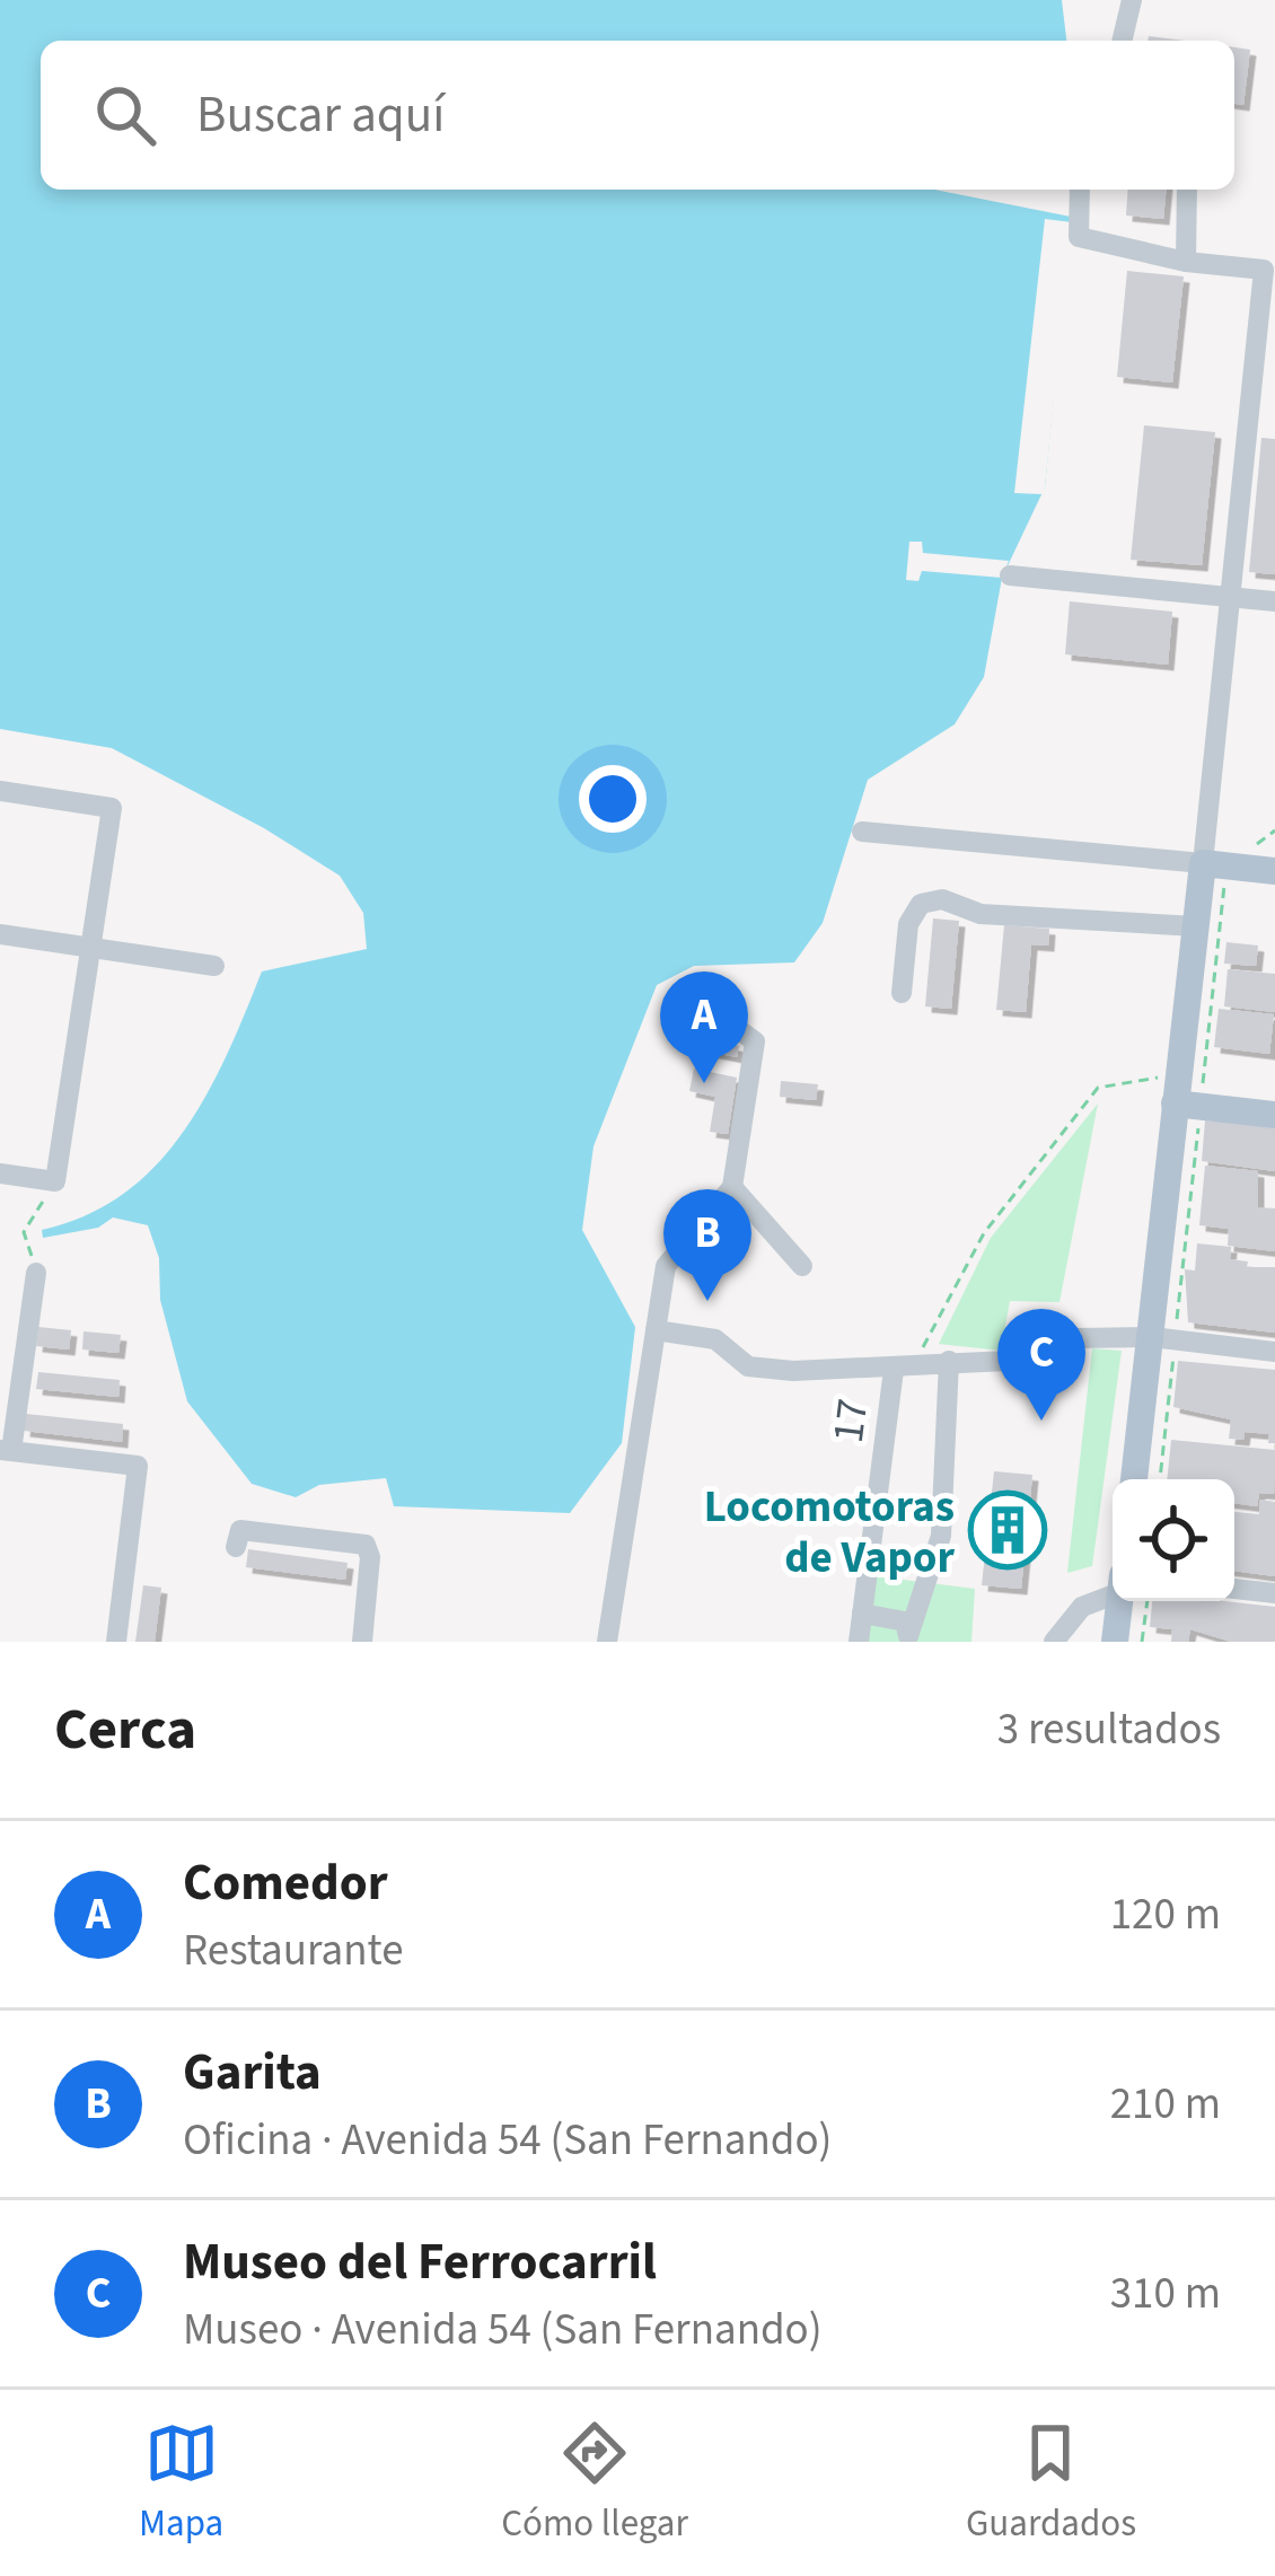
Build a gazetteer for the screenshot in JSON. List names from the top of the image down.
{
  "streets": {
    "street": ["17"]
  },
  "places": {
    "building": ["Locomotoras de Vapor"]
  },
  "page": {
    "search": "Buscar aquí",
    "pins": ["A", "B", "C"],
    "heading": ["Cerca", "3 resultados"],
    "list": [
      {
        "mark": "A",
        "name": "Comedor",
        "note": "Restaurante",
        "value": "120 m"
      },
      {
        "mark": "B",
        "name": "Garita",
        "note": "Oficina · Avenida 54 (San Fernando)",
        "value": "210 m"
      },
      {
        "mark": "C",
        "name": "Museo del Ferrocarril",
        "note": "Museo · Avenida 54 (San Fernando)",
        "value": "310 m"
      }
    ],
    "nav": ["Mapa", "Cómo llegar", "Guardados"]
  }
}
